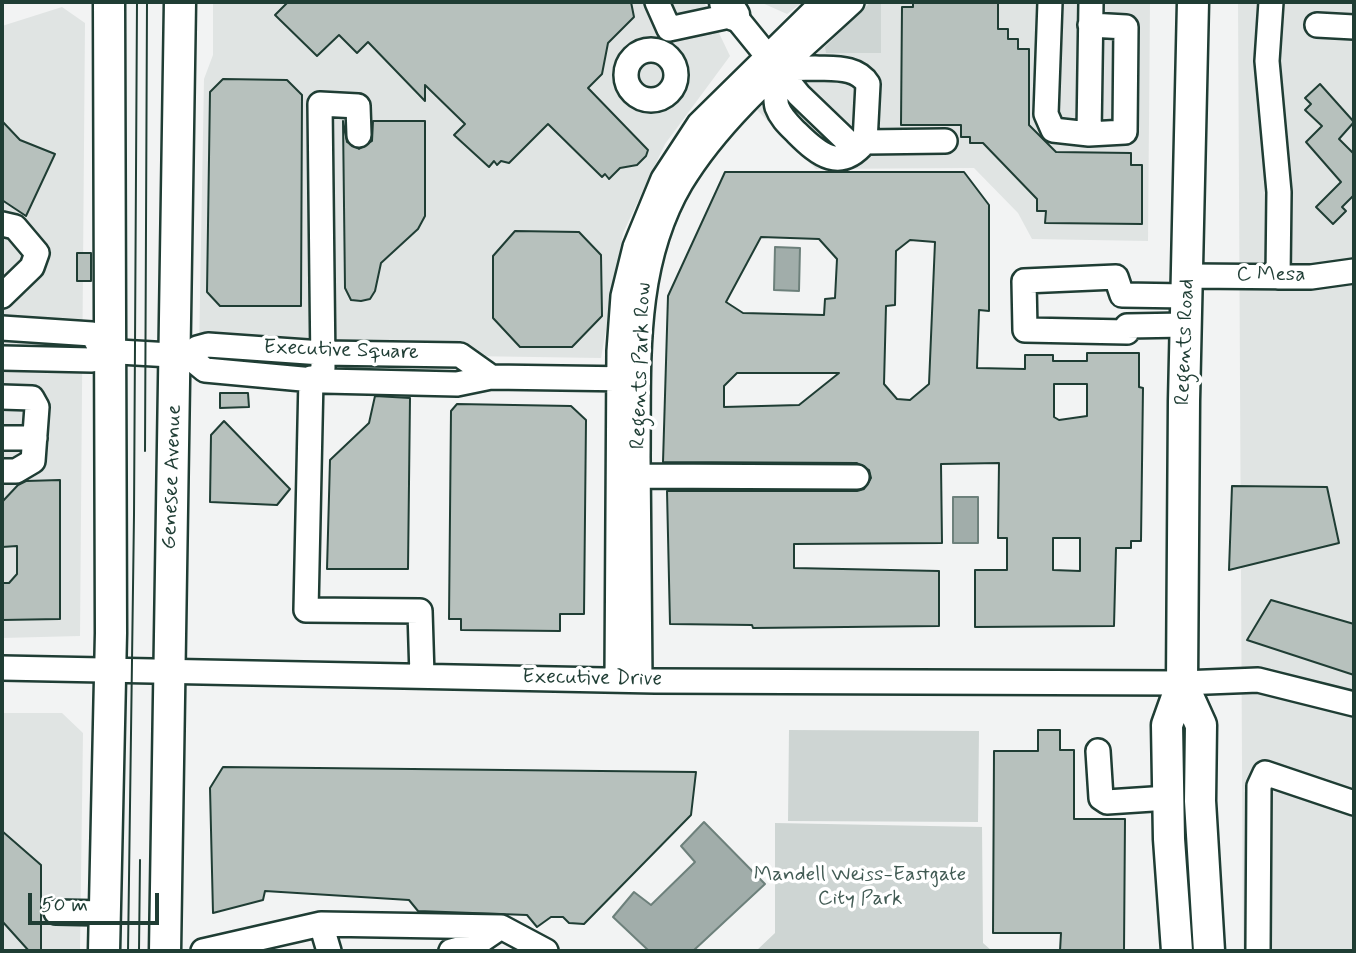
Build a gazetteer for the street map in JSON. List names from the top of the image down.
{
  "streets": {
    "main road": ["Regents Road", "Genesee Avenue"],
    "street": [
      "C Mesa",
      "Executive Square",
      "Regents Park Row",
      "Executive Drive"
    ]
  },
  "crossings": [
    ["C Mesa", "Regents Road"],
    ["Regents Road", "Executive Drive"],
    ["Executive Square", "Regents Park Row"],
    ["Executive Square", "Genesee Avenue"],
    ["Regents Park Row", "Executive Drive"],
    ["Genesee Avenue", "Executive Drive"]
  ],
  "parks": ["Mandell Weiss-Eastgate City Park"],
  "scale_bar": "50 m"
}
